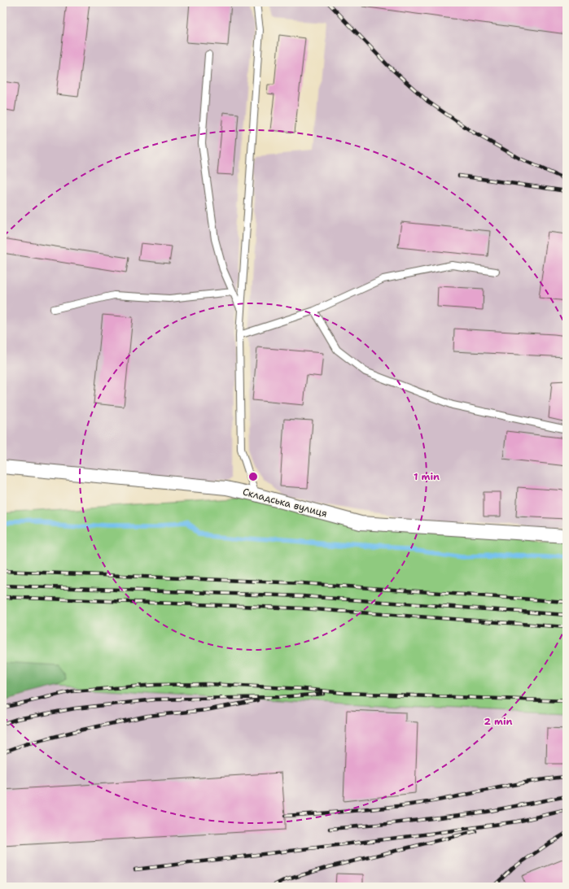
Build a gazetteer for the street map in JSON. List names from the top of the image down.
{
  "streets": {
    "street": ["Складська вулиця"]
  },
  "rings": ["1 min", "2 min"]
}
